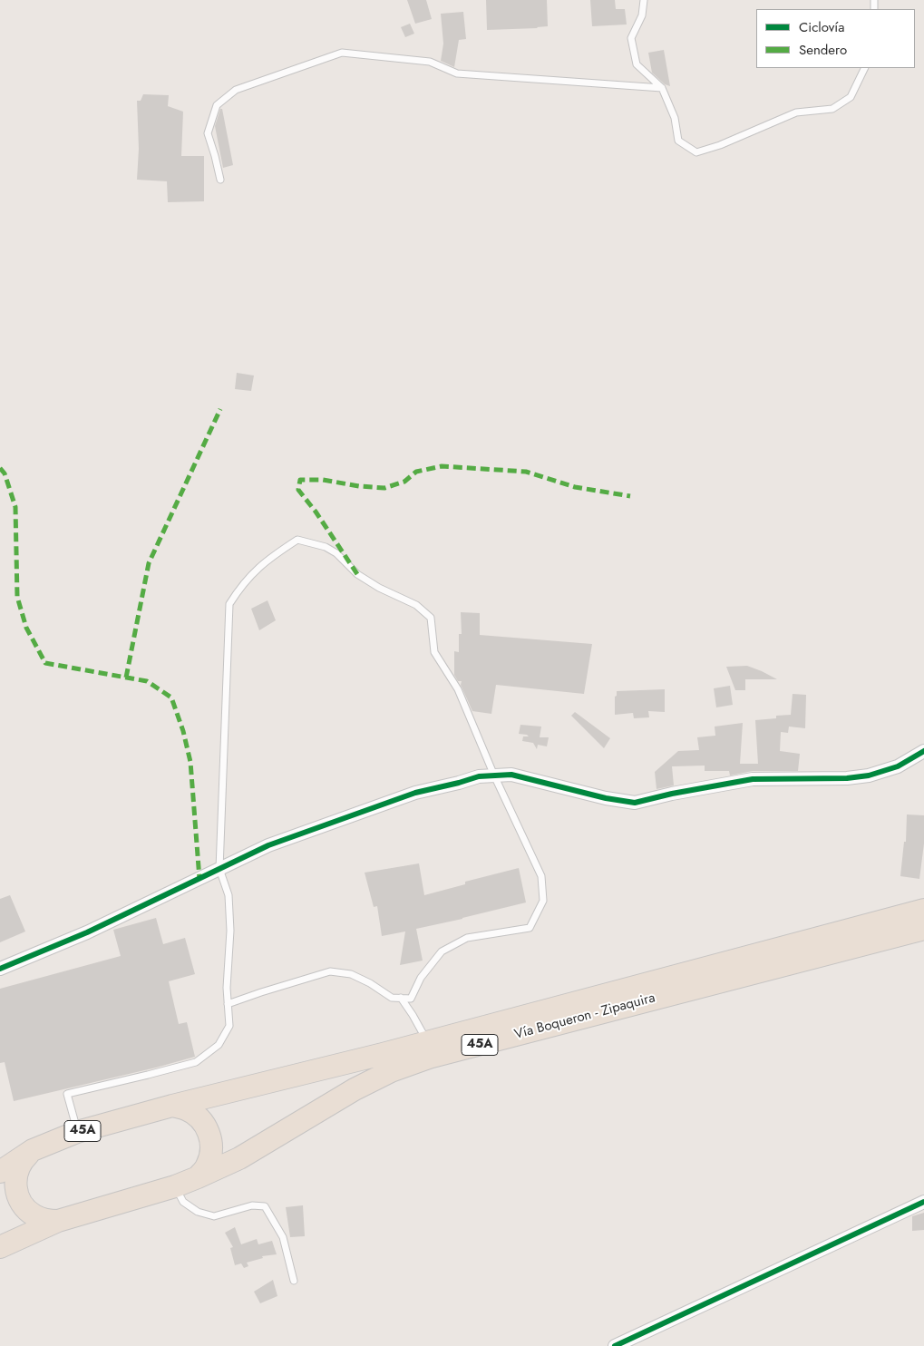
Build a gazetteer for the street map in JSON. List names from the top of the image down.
{
  "streets": {
    "highway": ["Vía Boqueron - Zipaquira", "45A"]
  },
  "crossings": [
    ["Vía Boqueron - Zipaquira", "45A"]
  ],
  "legend": ["Ciclovía", "Sendero"]
}
